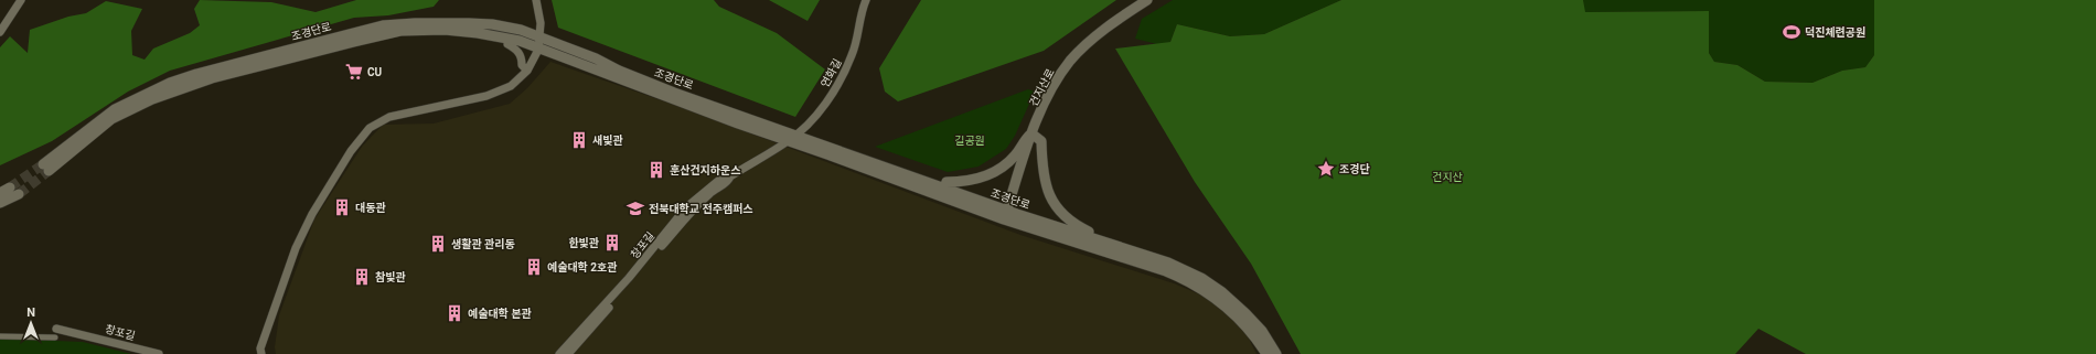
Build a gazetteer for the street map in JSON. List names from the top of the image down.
{
  "streets": {
    "street": [
      "조경단로",
      "연화길",
      "건지산로",
      "창포길"
    ]
  },
  "crossings": [
    ["조경단로", "연화길"],
    ["조경단로", "건지산로"],
    ["조경단로", "창포길"],
    ["연화길", "창포길"]
  ],
  "parks": ["길공원", "건지산"],
  "places": {
    "sports": ["덕진체련공원"],
    "supermarket": ["CU"],
    "building": [
      "새빛관",
      "훈산건지하운스",
      "대동관",
      "한빛관",
      "생활관 관리동",
      "예술대학 2호관",
      "참빛관",
      "예술대학 본관"
    ],
    "place": ["조경단"],
    "school or university": ["전북대학교 전주캠퍼스"]
  },
  "north": "top"
}
